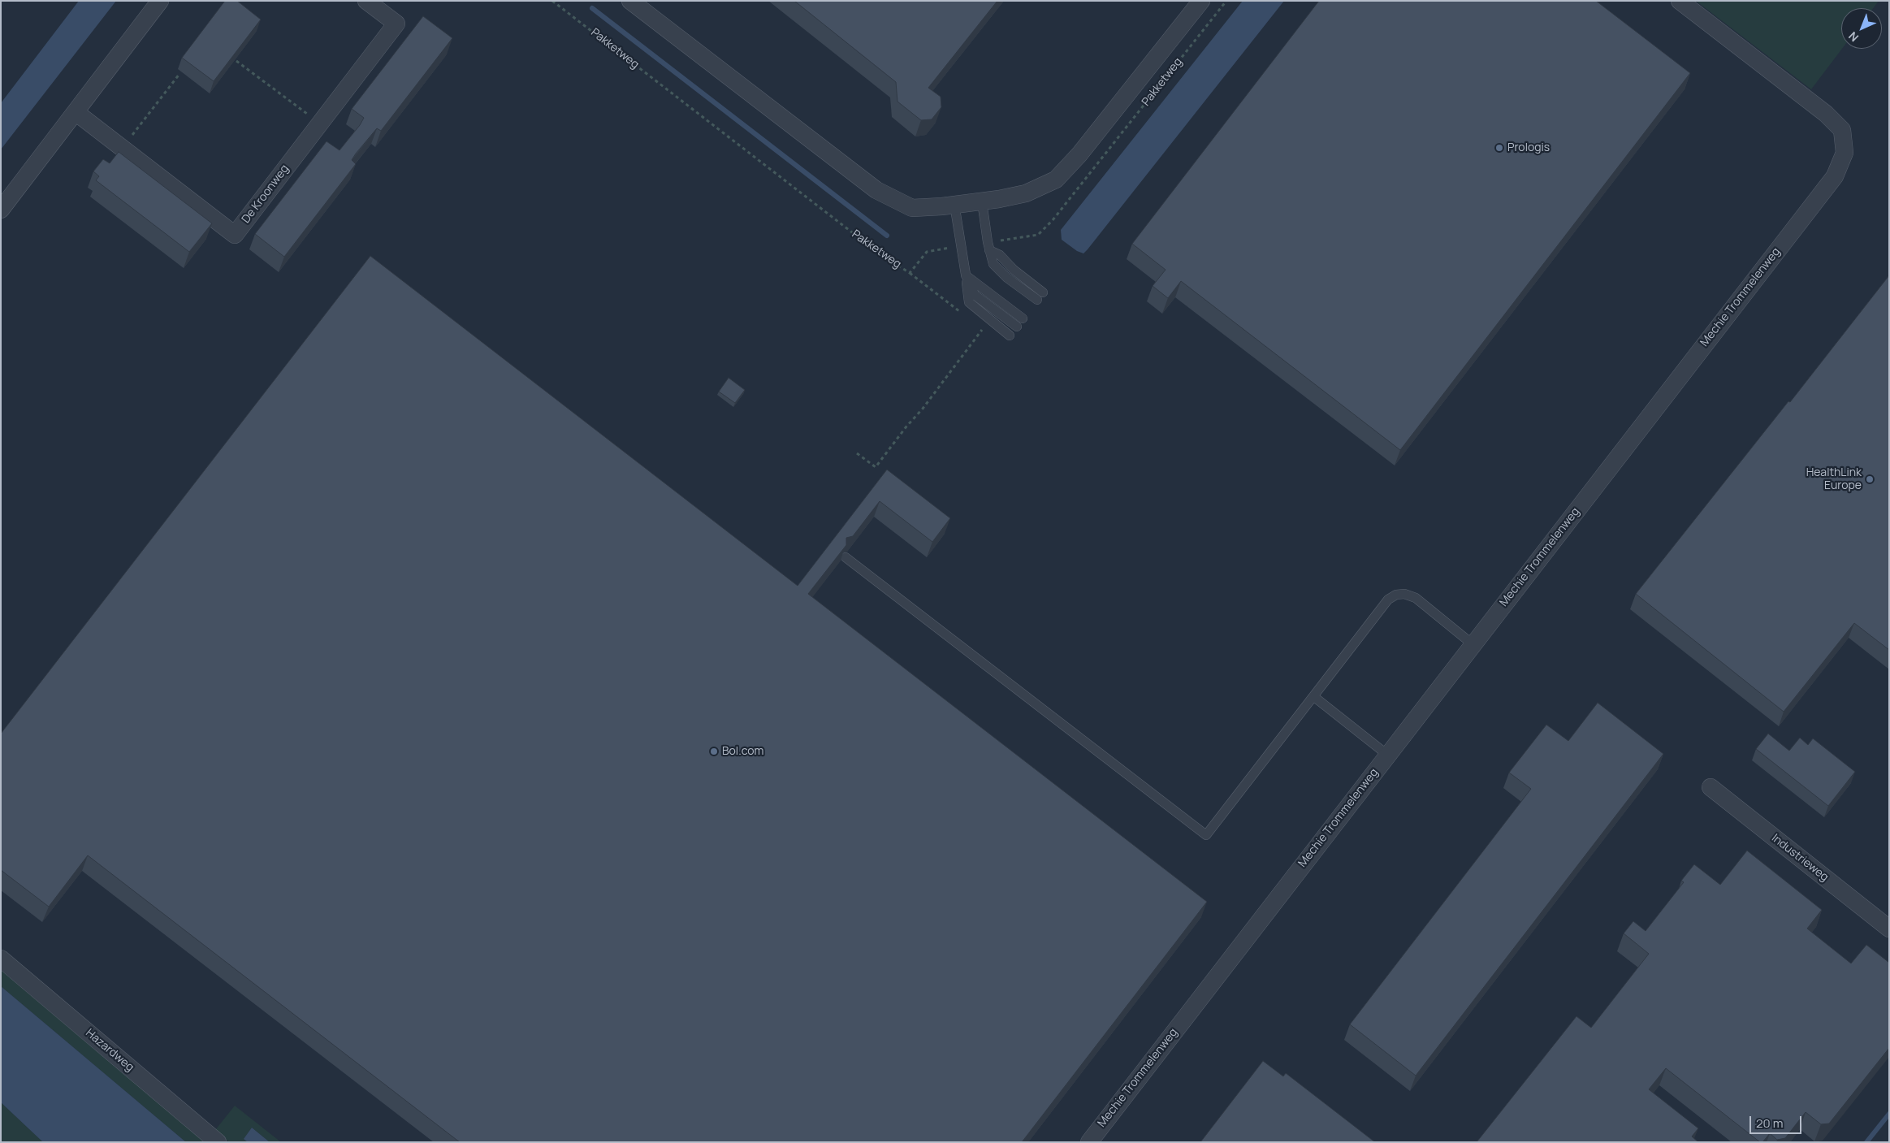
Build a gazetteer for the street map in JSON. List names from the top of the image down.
{
  "streets": {
    "street": [
      "Pakketweg",
      "De Kroonweg",
      "Mechie Trommelenweg",
      "Industrieweg",
      "Hazardweg"
    ]
  },
  "places": ["Prologis", "HealthLink Europe", "Bol.com"],
  "scale_bar": "20 m",
  "north": "bottom left"
}
